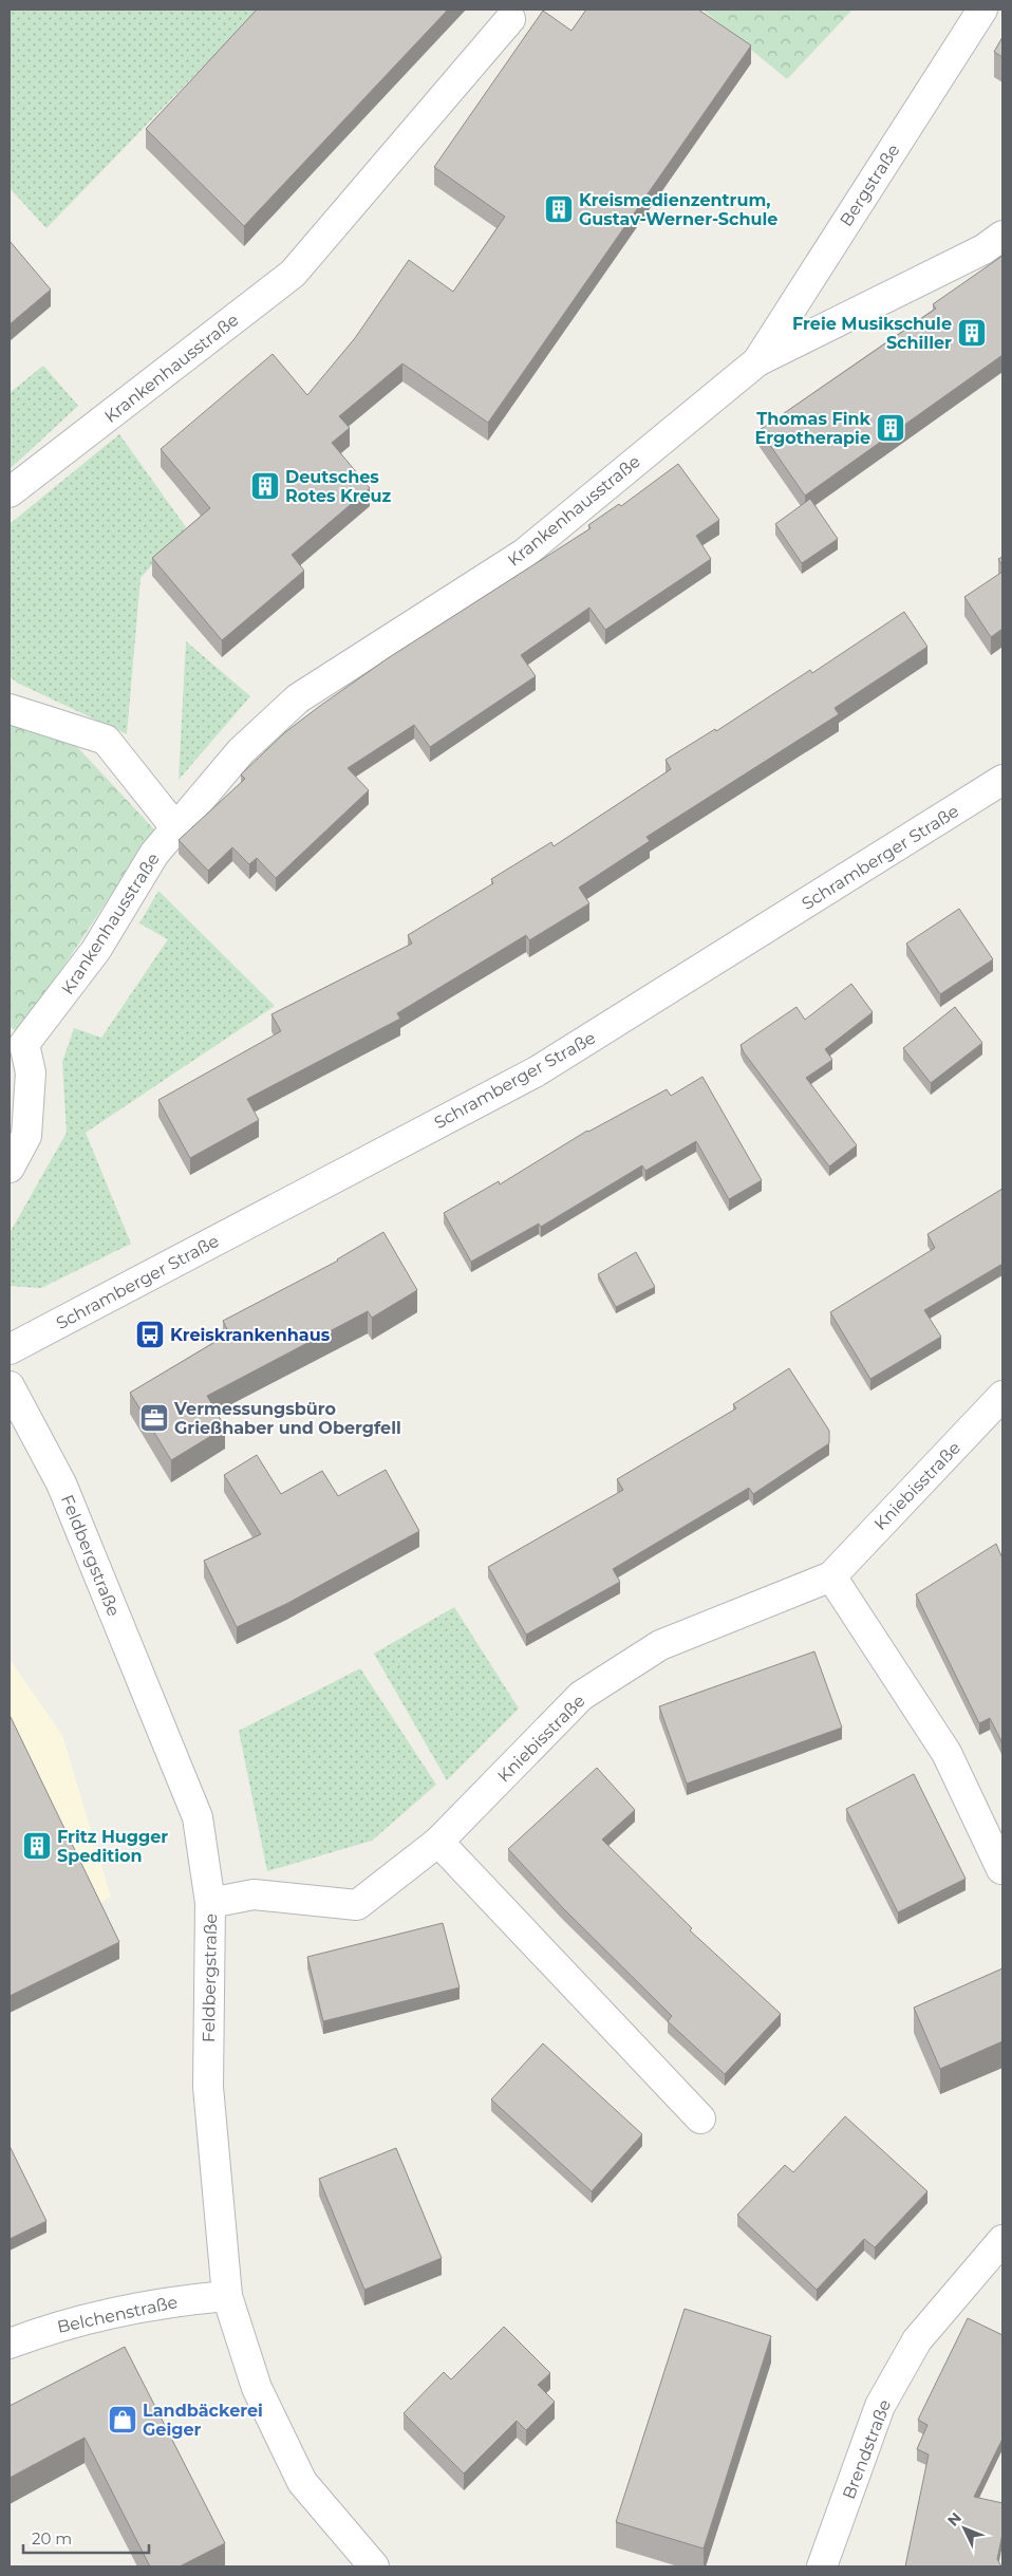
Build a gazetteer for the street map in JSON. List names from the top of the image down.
{
  "streets": {
    "street": [
      "Bergstraße",
      "Krankenhausstraße",
      "Schramberger Straße",
      "Kniebisstraße",
      "Feldbergstraße",
      "Belchenstraße",
      "Brendstraße"
    ]
  },
  "crossings": [
    ["Bergstraße", "Krankenhausstraße"],
    ["Kniebisstraße", "Feldbergstraße"],
    ["Feldbergstraße", "Belchenstraße"]
  ],
  "places": {
    "building": [
      "Kreismedienzentrum, Gustav-Werner-Schule",
      "Freie Musikschule Schiller",
      "Thomas Fink Ergotherapie",
      "Deutsches Rotes Kreuz",
      "Fritz Hugger Spedition"
    ],
    "bus stop": ["Kreiskrankenhaus"],
    "office": ["Vermessungsbüro Grießhaber und Obergfell"],
    "shop": ["Landbäckerei Geiger"]
  },
  "scale_bar": "20 m",
  "north": "top left"
}
